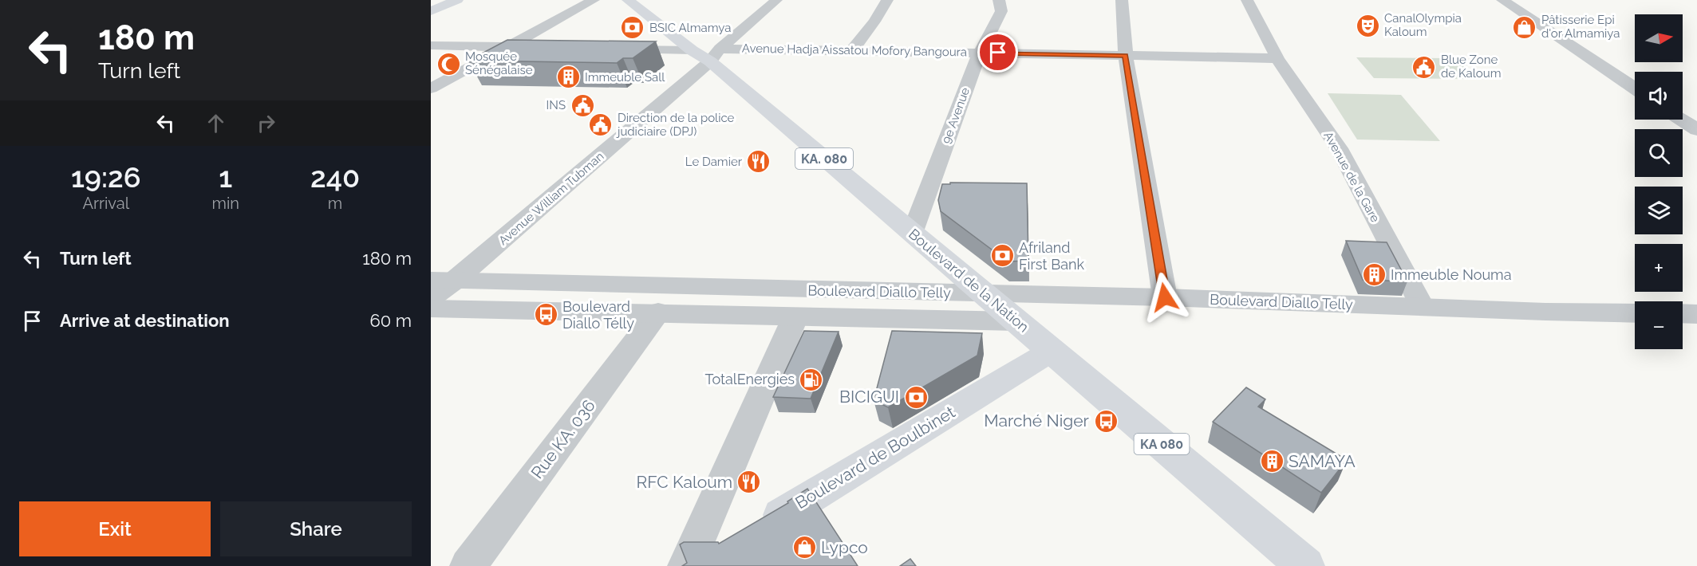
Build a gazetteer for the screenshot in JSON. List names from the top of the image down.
{
  "streets": {
    "main road": [
      "KA. 080",
      "Boulevard de la Nation",
      "KA 080",
      "Boulevard de Boulbinet"
    ],
    "street": [
      "Avenue Hadja Aissatou Mofory Bangoura",
      "9e Avenue",
      "Avenue de la Gare",
      "Avenue William Tubman",
      "Boulevard Diallo Telly",
      "Rue KA. 036"
    ]
  },
  "crossings": [
    ["Avenue Hadja Aissatou Mofory Bangoura", "9e Avenue"],
    ["Avenue Hadja Aissatou Mofory Bangoura", "Avenue de la Gare"],
    ["Avenue Hadja Aissatou Mofory Bangoura", "Avenue William Tubman"],
    ["Avenue Hadja Aissatou Mofory Bangoura", "Boulevard de la Nation"],
    ["9e Avenue", "Boulevard de la Nation"],
    ["Avenue de la Gare", "Boulevard Diallo Telly"],
    ["Avenue William Tubman", "Boulevard de la Nation"],
    ["Avenue William Tubman", "Boulevard Diallo Telly"],
    ["Boulevard de la Nation", "Boulevard Diallo Telly"],
    ["Boulevard de la Nation", "Boulevard de Boulbinet"],
    ["Boulevard Diallo Telly", "Rue KA. 036"]
  ],
  "places": {
    "theatre": ["CanalOlympia Kaloum"],
    "shop": ["Pâtisserie Epi d'or Almamiya", "Lypco"],
    "bank": ["BSIC Almamya", "Afriland First Bank", "BICIGUI"],
    "mosque": ["Mosquée Sénégalaise"],
    "public building": ["Blue Zone de Kaloum", "INS", "Direction de la police judiciaire (DPJ)"],
    "building": ["Immeuble Sall", "Immeuble Nouma", "SAMAYA"],
    "restaurant": ["Le Damier", "RFC Kaloum"],
    "bus stop": ["Boulevard Diallo Télly", "Marché Niger"],
    "fuel station": ["TotalEnergies"]
  },
  "north": "right",
  "page": {
    "turn": ["180 m", "Turn left"],
    "map_buttons": ["+", "−"],
    "eta": [
      "19:26",
      "Arrival",
      "1",
      "min",
      "240",
      "m"
    ],
    "list": [
      {
        "name": "Turn left",
        "value": "180 m"
      },
      {
        "name": "Arrive at destination",
        "value": "60 m"
      }
    ],
    "buttons": ["Exit", "Share"]
  }
}
